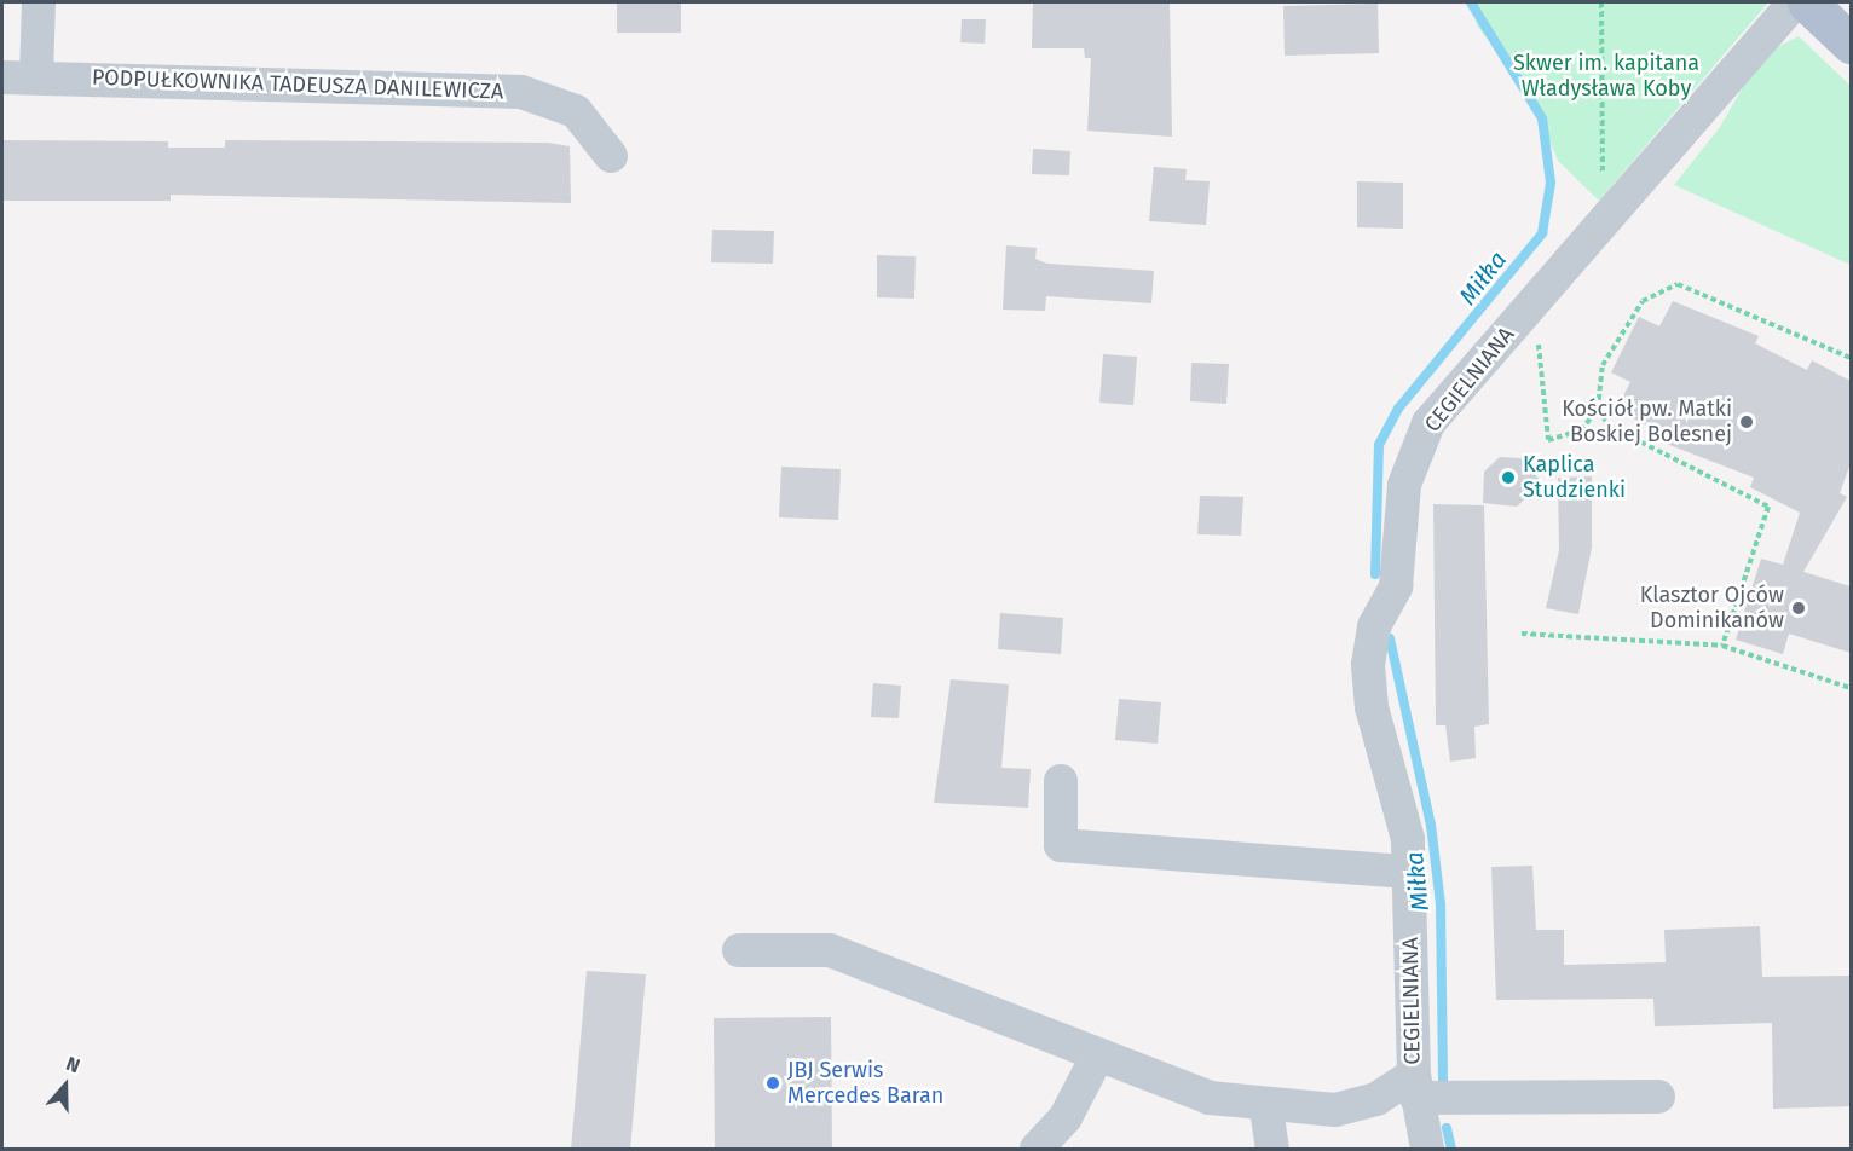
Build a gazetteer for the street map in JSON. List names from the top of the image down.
{
  "streets": {
    "street": ["PODPUŁKOWNIKA TADEUSZA DANILEWICZA", "CEGIELNIANA"]
  },
  "water": ["Miłka"],
  "parks": ["Skwer im. kapitana Władysława Koby"],
  "places": [
    "Kościół pw. Matki Boskiej Bolesnej",
    "Kaplica Studzienki",
    "Klasztor Ojców Dominikanów",
    "JBJ Serwis Mercedes Baran"
  ],
  "north": "top"
}
